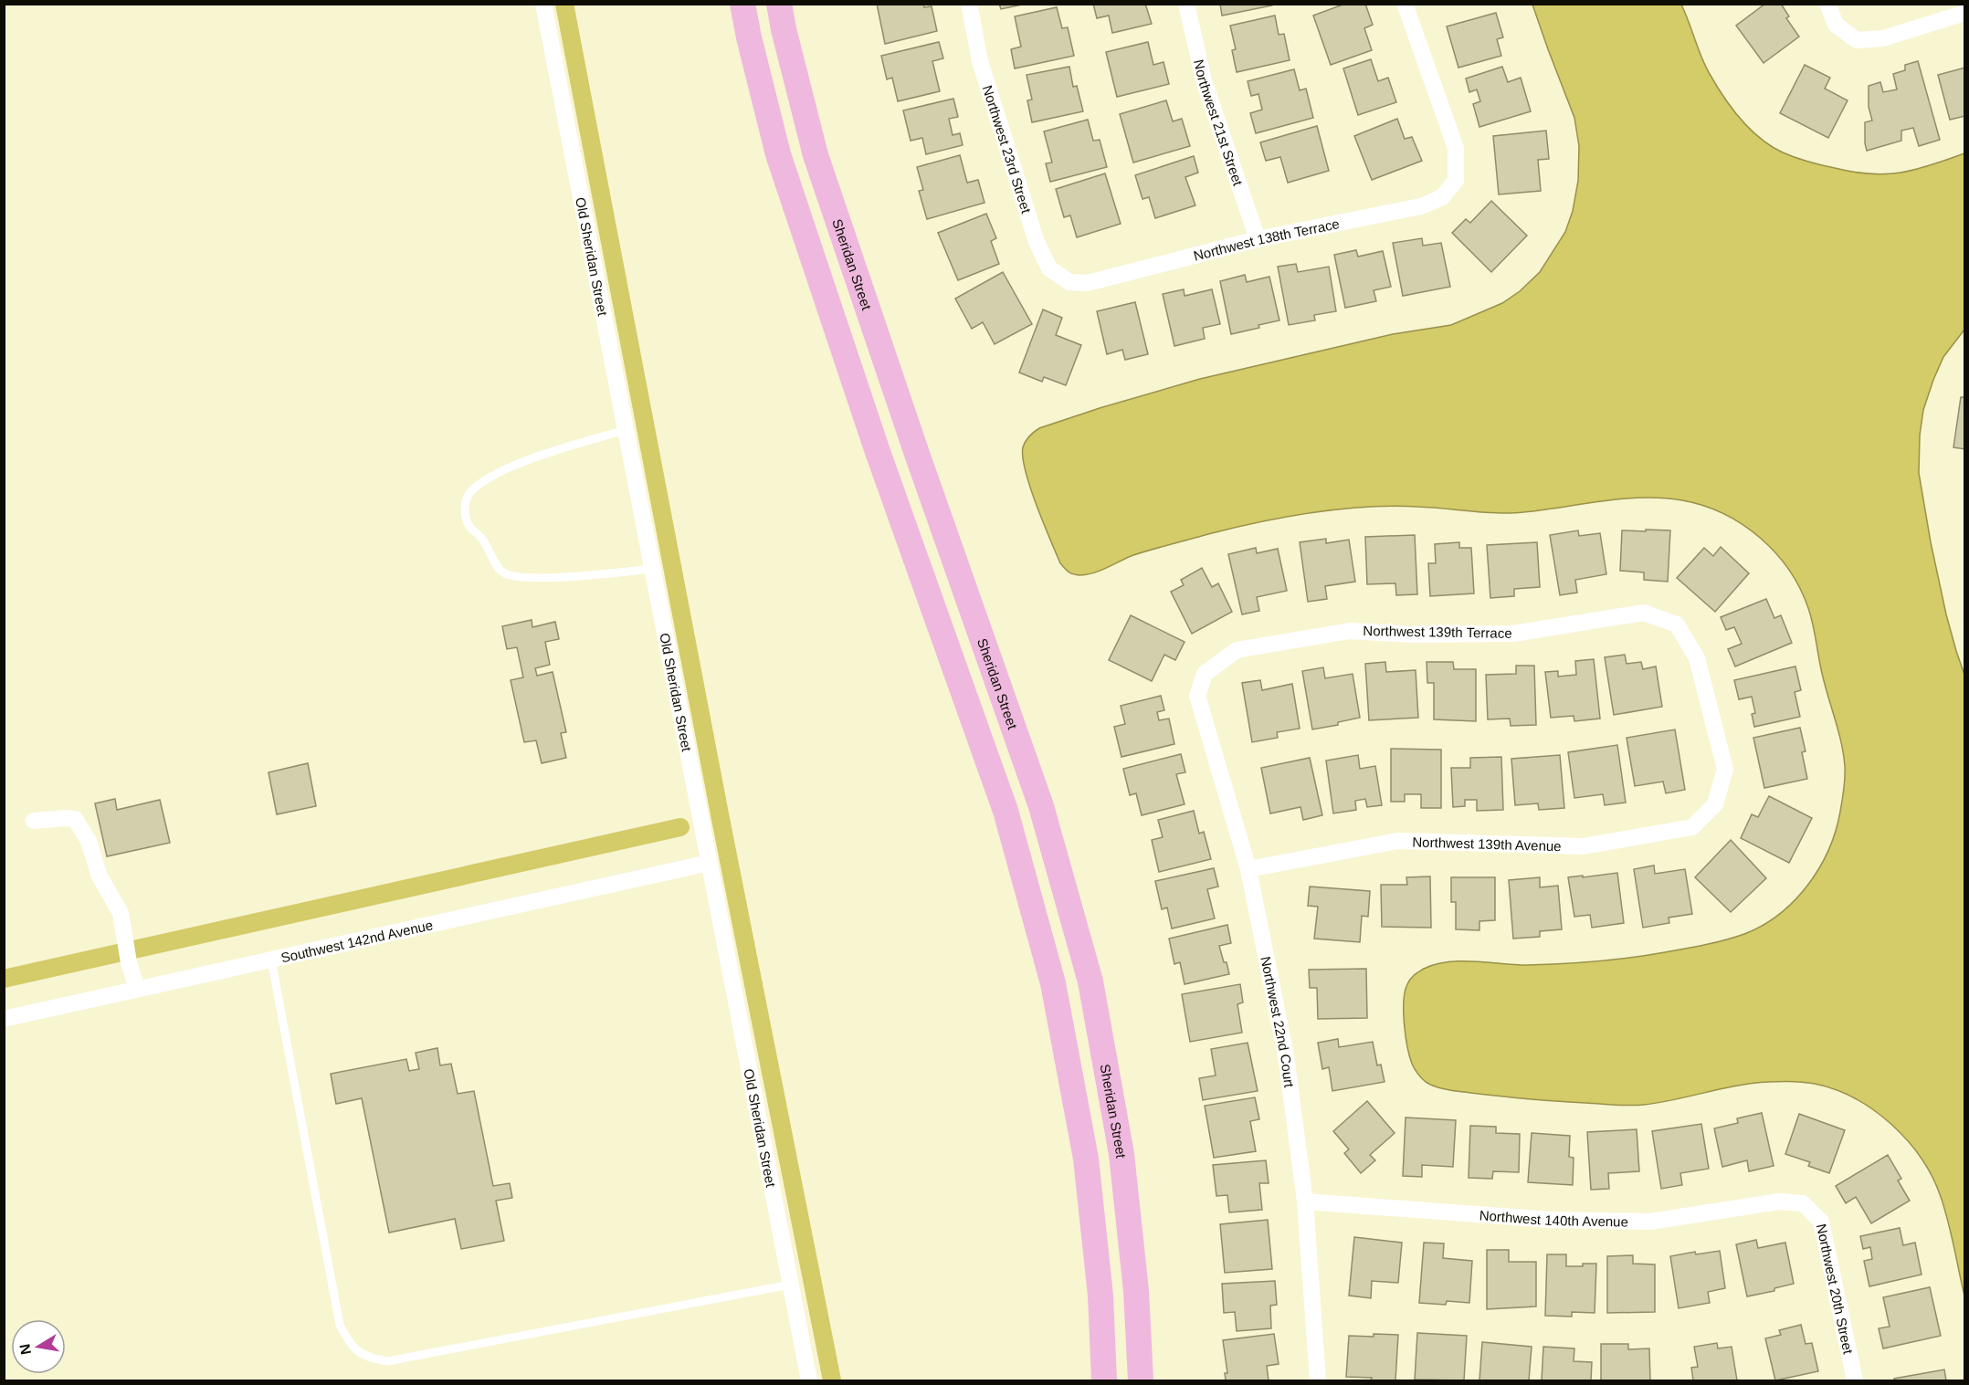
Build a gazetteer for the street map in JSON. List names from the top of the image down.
{
  "streets": {
    "main road": ["Sheridan Street"],
    "street": [
      "Northwest 21st Street",
      "Northwest 23rd Street",
      "Northwest 138th Terrace",
      "Old Sheridan Street",
      "Northwest 139th Terrace",
      "Northwest 139th Avenue",
      "Southwest 142nd Avenue",
      "Northwest 22nd Court",
      "Northwest 140th Avenue",
      "Northwest 20th Street"
    ]
  },
  "crossings": [
    ["Northwest 21st Street", "Northwest 138th Terrace"],
    ["Northwest 23rd Street", "Northwest 138th Terrace"],
    ["Old Sheridan Street", "Southwest 142nd Avenue"],
    ["Northwest 139th Terrace", "Northwest 139th Avenue"],
    ["Northwest 139th Terrace", "Northwest 22nd Court"],
    ["Northwest 139th Avenue", "Northwest 22nd Court"],
    ["Northwest 22nd Court", "Northwest 140th Avenue"],
    ["Northwest 140th Avenue", "Northwest 20th Street"]
  ],
  "north": "left"
}
